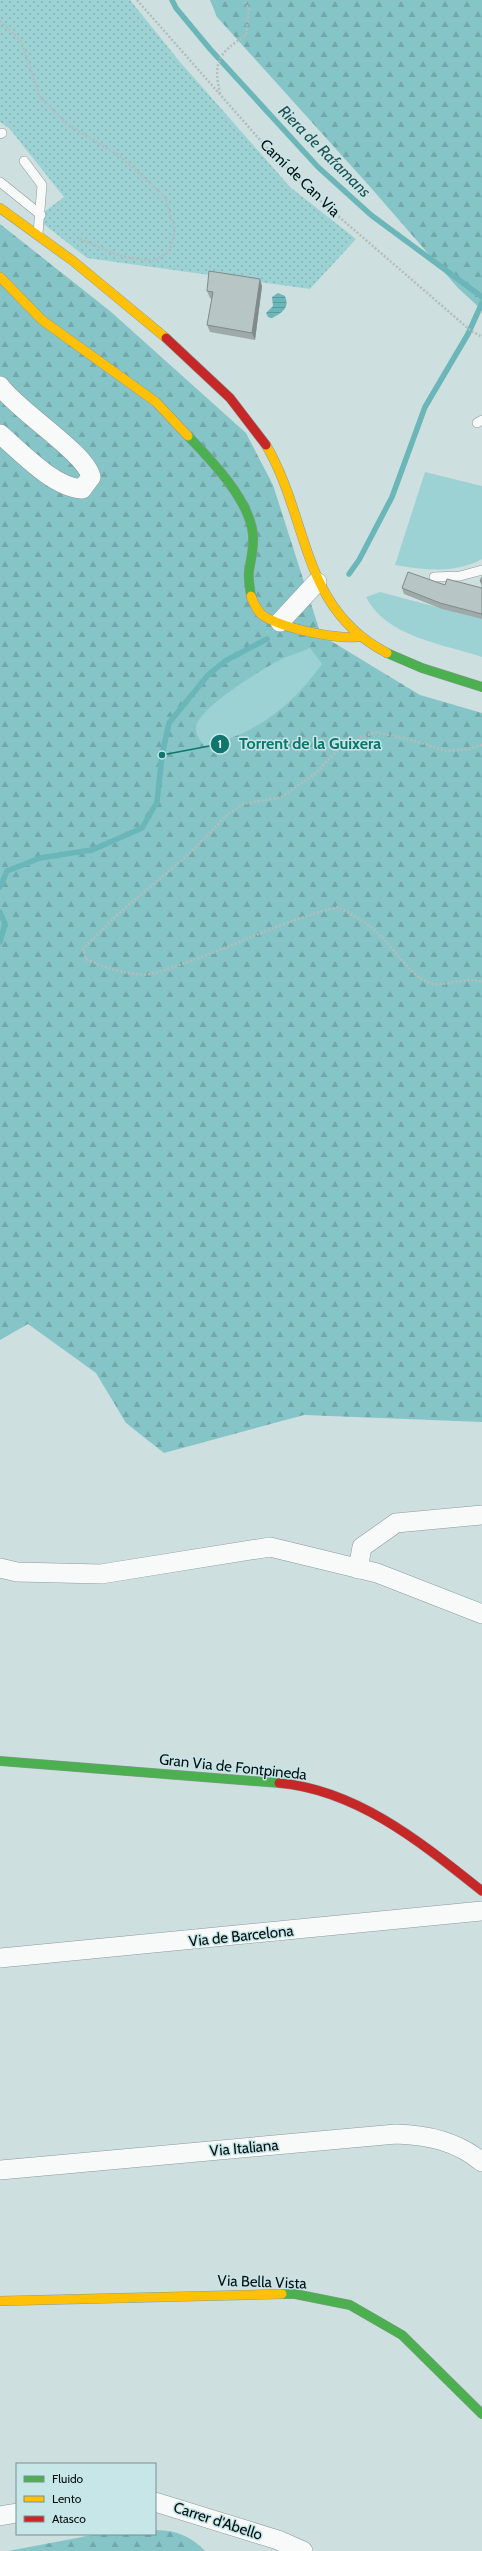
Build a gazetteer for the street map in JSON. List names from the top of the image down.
{
  "streets": {
    "street": [
      "Gran Via de Fontpineda",
      "Via de Barcelona",
      "Via Italiana",
      "Via Bella Vista",
      "Carrer d'Abello"
    ],
    "path": ["Camí de Can Via"]
  },
  "water": ["Riera de Rafamans"],
  "places": ["Torrent de la Guixera"],
  "legend": ["Fluido", "Lento", "Atasco"]
}
